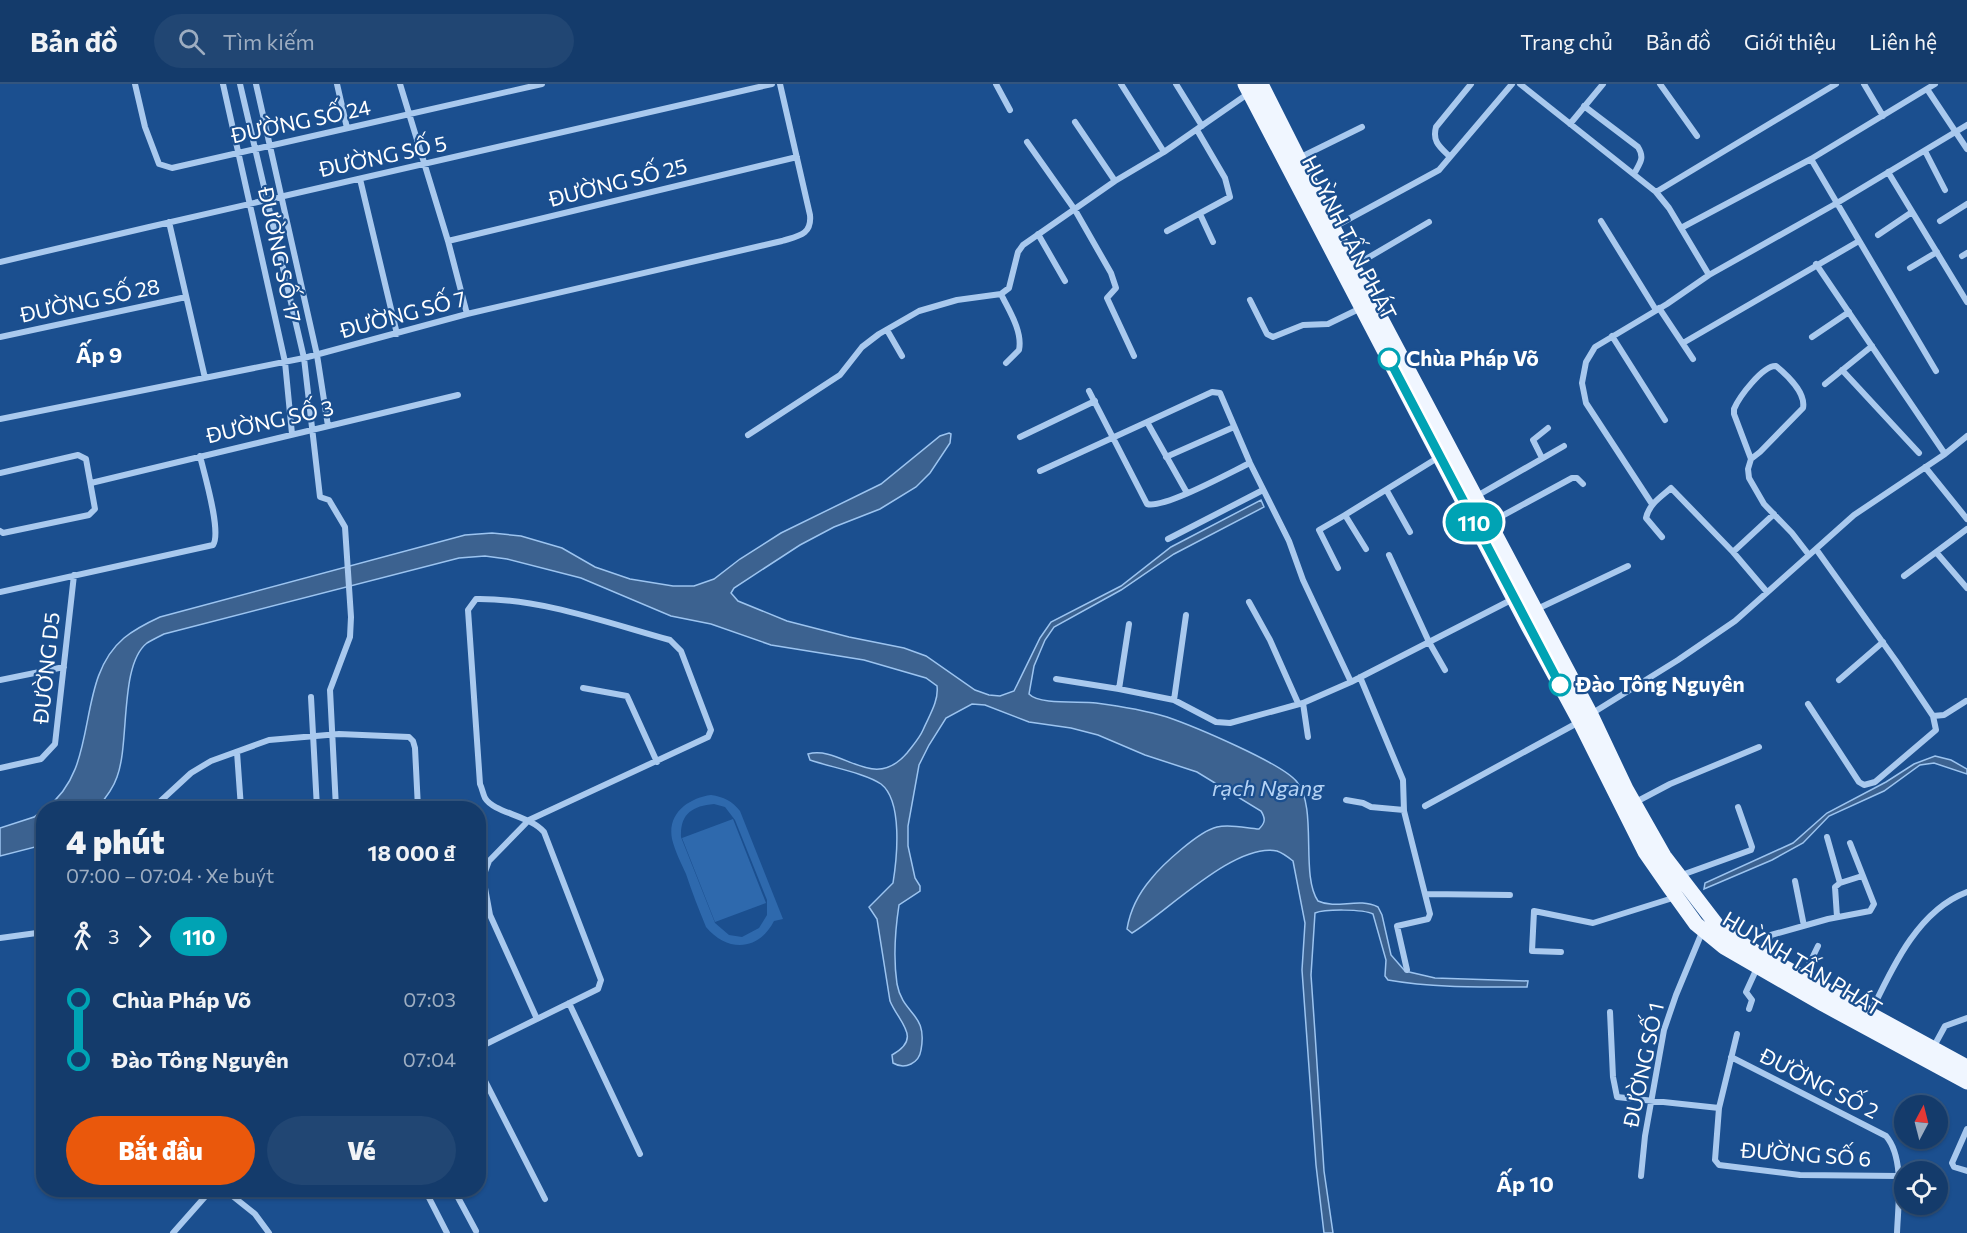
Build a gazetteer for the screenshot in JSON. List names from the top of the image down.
{
  "streets": {
    "main road": ["HUỲNH TẤN PHÁT"],
    "street": [
      "ĐƯỜNG SỐ 24",
      "ĐƯỜNG SỐ 5",
      "ĐƯỜNG SỐ 25",
      "ĐƯỜNG SỐ 17",
      "ĐƯỜNG SỐ 28",
      "ĐƯỜNG SỐ 7",
      "ĐƯỜNG SỐ 3",
      "ĐƯỜNG D5",
      "ĐƯỜNG SỐ 1",
      "ĐƯỜNG SỐ 2",
      "ĐƯỜNG SỐ 6"
    ]
  },
  "crossings": [
    ["ĐƯỜNG SỐ 24", "ĐƯỜNG SỐ 17"],
    ["ĐƯỜNG SỐ 5", "ĐƯỜNG SỐ 17"],
    ["ĐƯỜNG SỐ 25", "ĐƯỜNG SỐ 7"],
    ["HUỲNH TẤN PHÁT", "ĐƯỜNG SỐ 1"],
    ["ĐƯỜNG SỐ 17", "ĐƯỜNG SỐ 7"],
    ["ĐƯỜNG SỐ 17", "ĐƯỜNG SỐ 3"]
  ],
  "districts": ["Ấp 9", "Ấp 10"],
  "water": ["rạch Ngang"],
  "places": ["Chùa Pháp Võ", "Đào Tông Nguyên"],
  "lines": ["bus line 110"],
  "north": "top",
  "page": {
    "header": "Bản đồ",
    "search": "Tìm kiếm",
    "nav": [
      "Trang chủ",
      "Bản đồ",
      "Giới thiệu",
      "Liên hệ"
    ],
    "on_map": "110",
    "heading": ["4 phút", "07:00 – 07:04 · Xe buýt", "18 000 ₫"],
    "legs": ["3", "110"],
    "list": [
      {
        "name": "Chùa Pháp Võ",
        "value": "07:03"
      },
      {
        "name": "Đào Tông Nguyên",
        "value": "07:04"
      }
    ],
    "buttons": ["Bắt đầu", "Vé"]
  }
}
